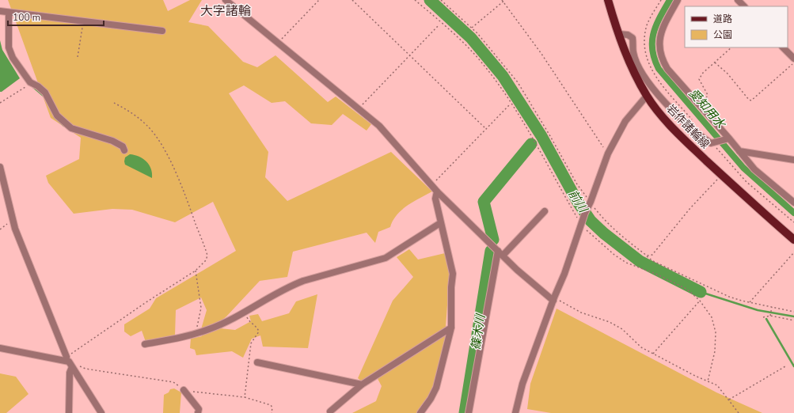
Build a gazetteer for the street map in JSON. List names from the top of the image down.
{
  "streets": {
    "main road": ["岩作諸輪線"]
  },
  "districts": ["大字諸輪"],
  "water": ["愛知用水", "前川", "篠木川"],
  "legend": ["道路", "公園"],
  "scale_bar": "100 m"
}
